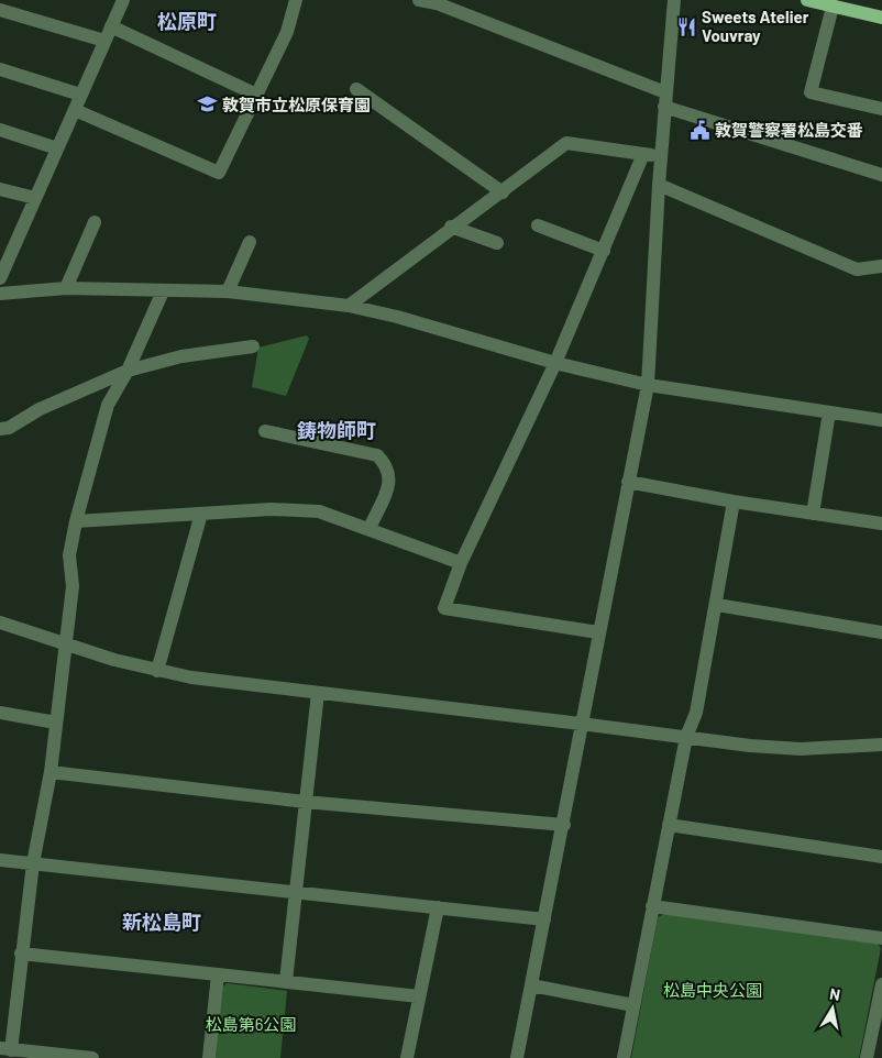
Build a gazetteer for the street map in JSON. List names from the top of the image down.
{
  "districts": ["松原町", "鋳物師町", "新松島町"],
  "parks": ["松島中央公園", "松島第6公園"],
  "places": {
    "restaurant": ["Sweets Atelier Vouvray"],
    "school or university": ["敦賀市立松原保育園"],
    "public building": ["敦賀警察署松島交番"]
  },
  "north": "top"
}
